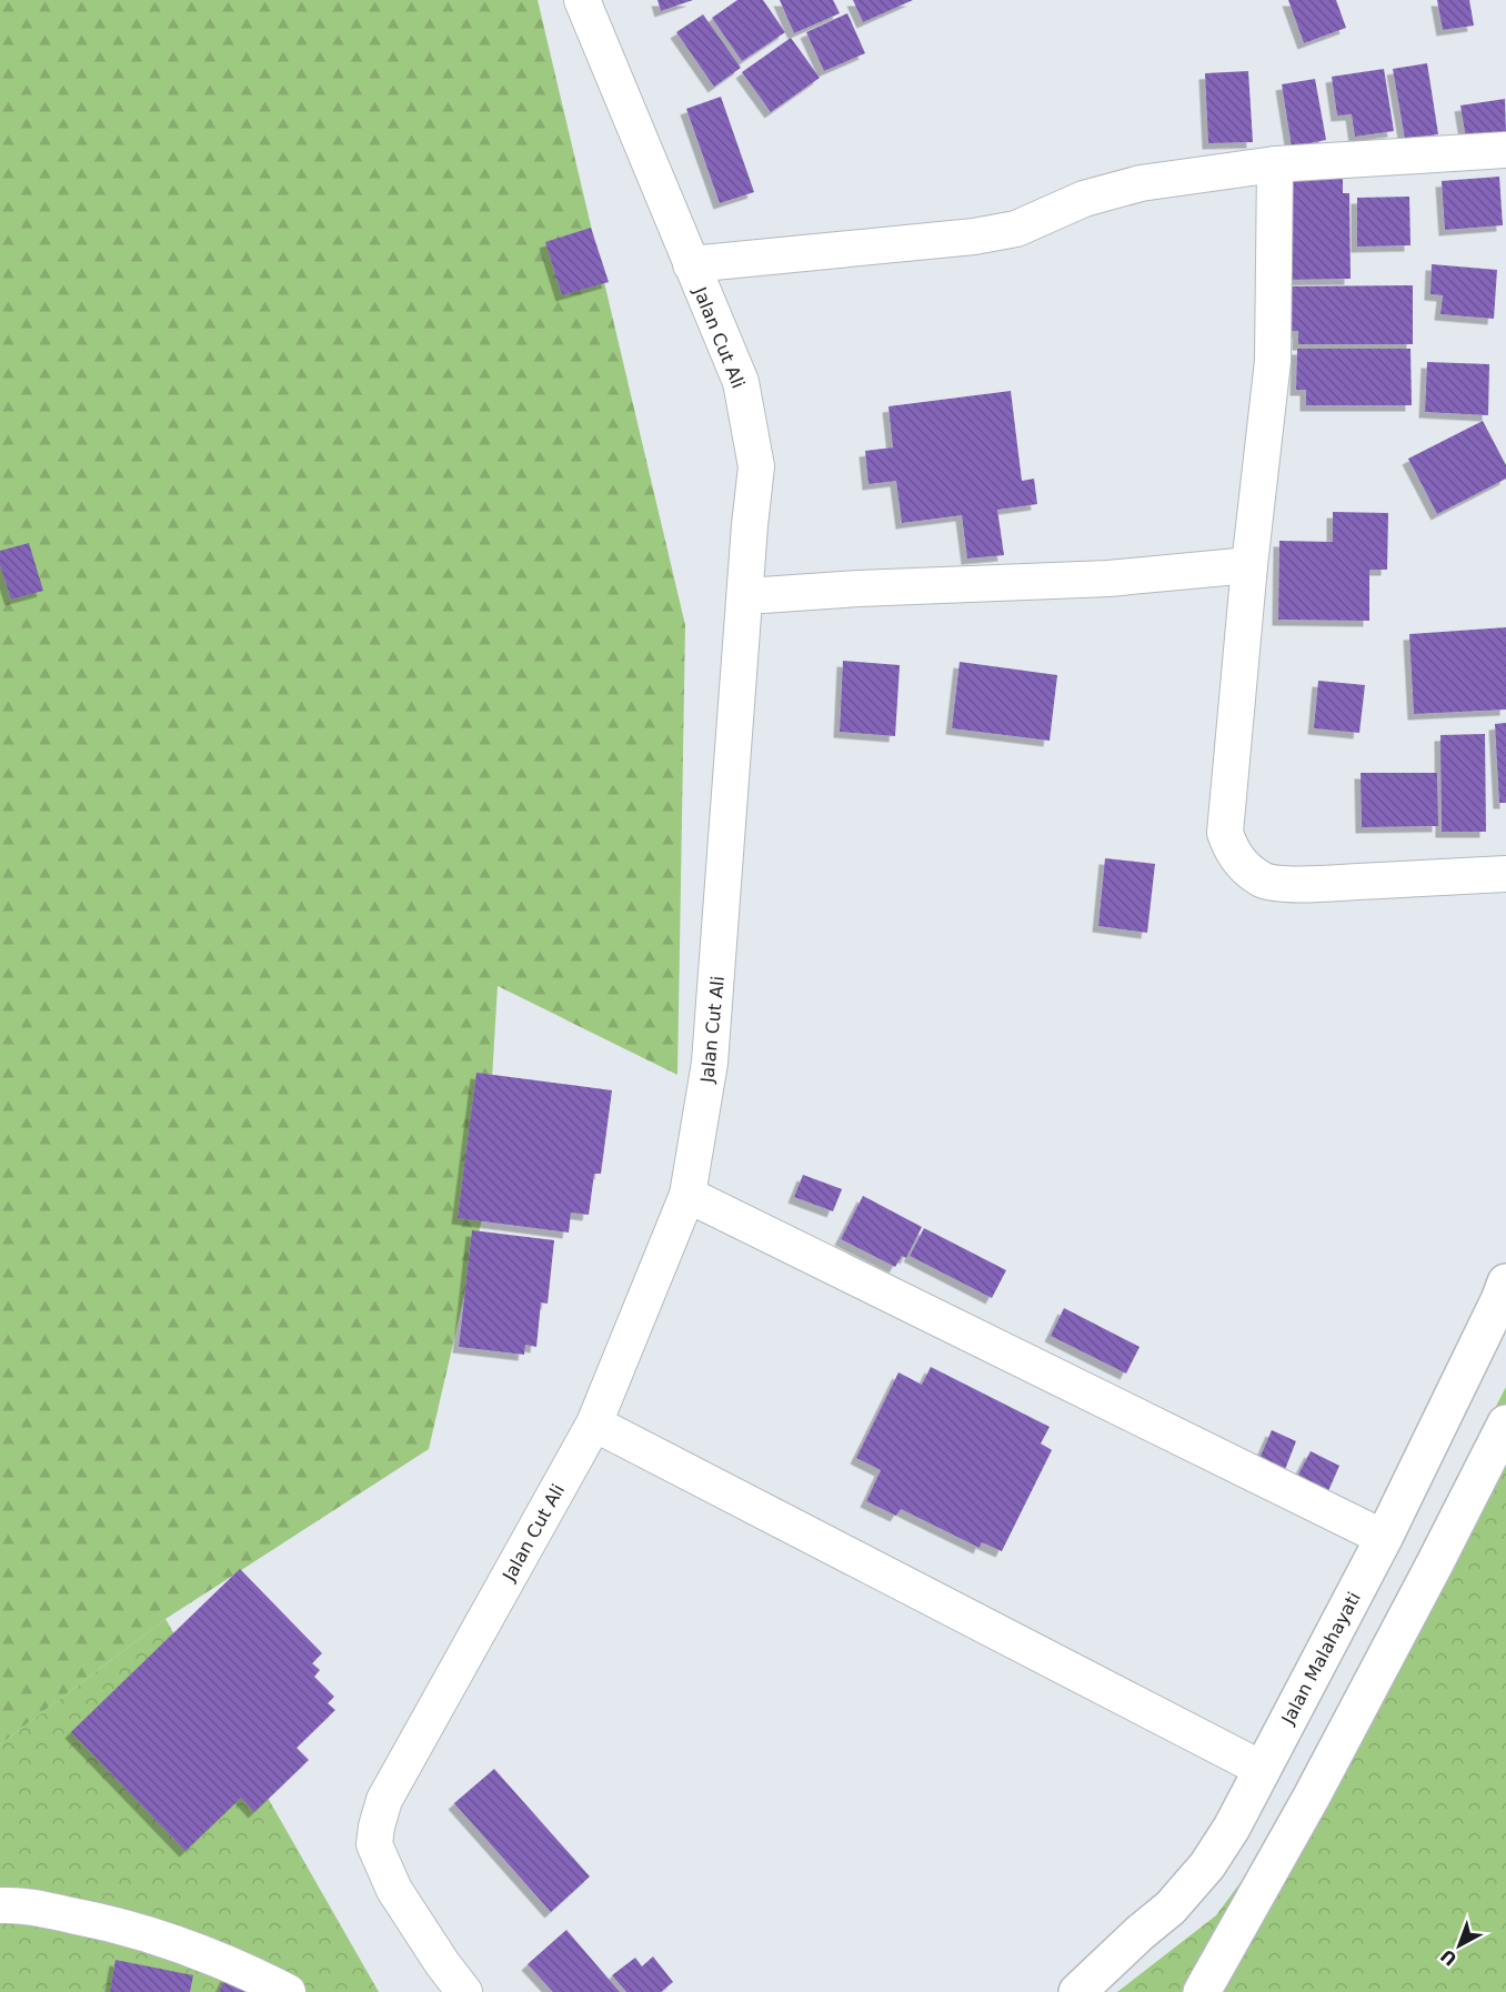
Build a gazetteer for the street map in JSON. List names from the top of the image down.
{
  "streets": {
    "main road": ["Jalan Malahayati"],
    "street": ["Jalan Cut Ali"]
  },
  "north": "bottom left"
}
